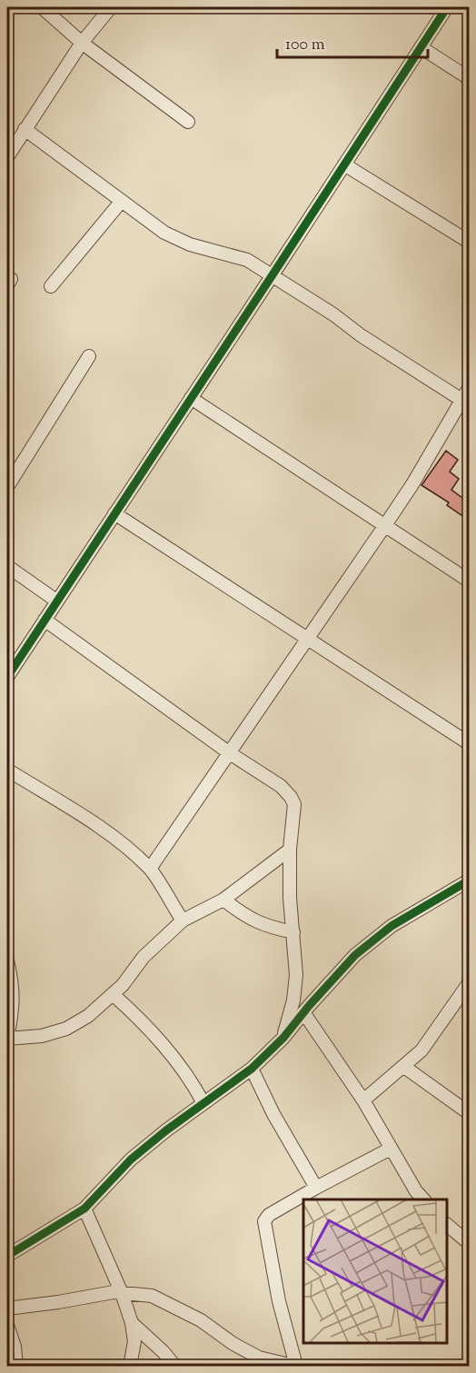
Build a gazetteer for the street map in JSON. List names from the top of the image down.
{
  "scale_bar": "100 m"
}
